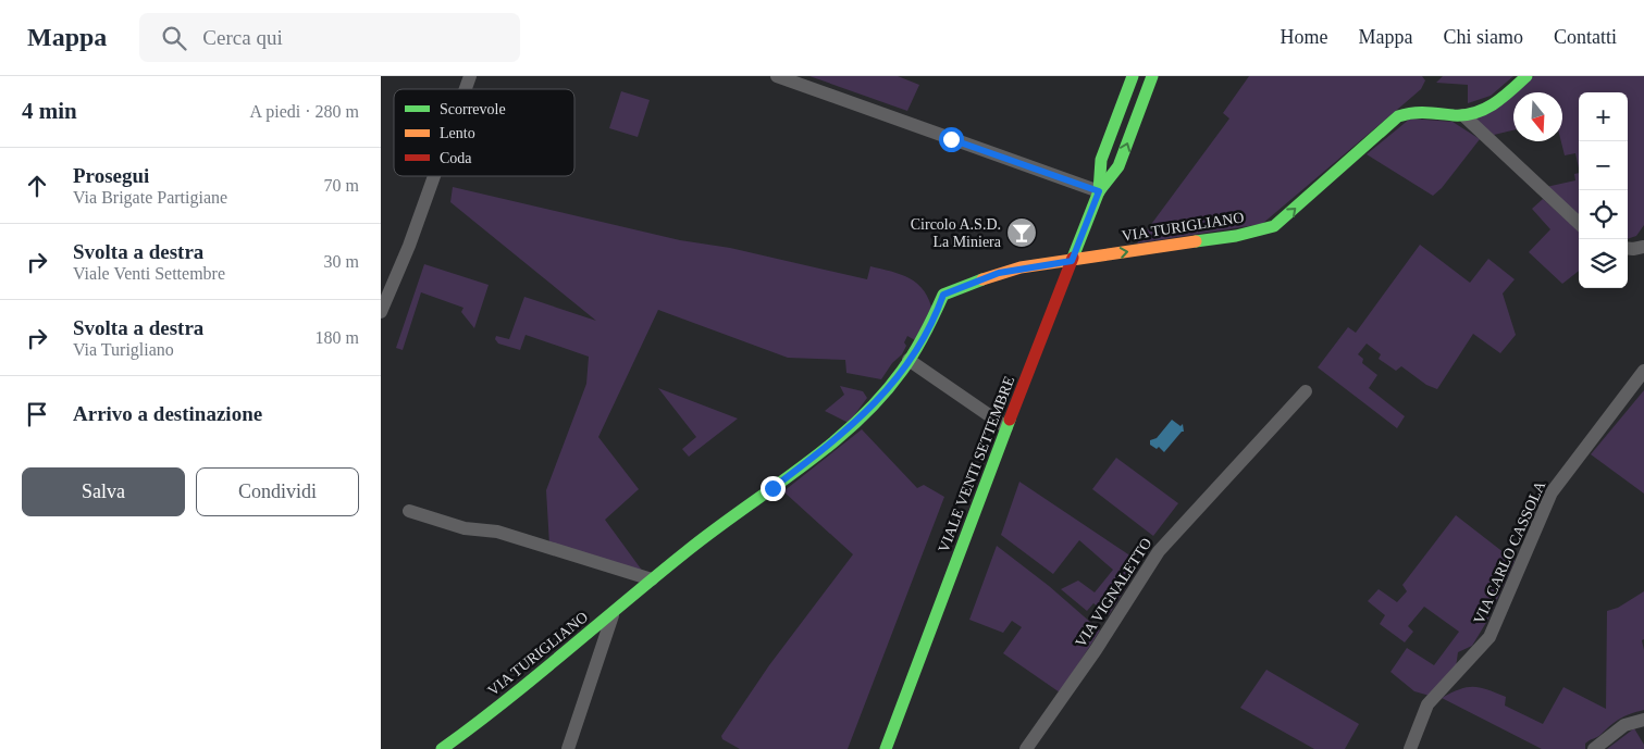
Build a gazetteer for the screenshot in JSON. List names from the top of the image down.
{
  "streets": {
    "street": [
      "VIA TURIGLIANO",
      "VIALE VENTI SETTEMBRE",
      "VIA CARLO CASSOLA",
      "VIA VIGNALETTO"
    ]
  },
  "crossings": [
    ["VIA TURIGLIANO", "VIALE VENTI SETTEMBRE"]
  ],
  "places": {
    "bar": ["Circolo A.S.D. La Miniera"]
  },
  "legend": ["Scorrevole", "Lento", "Coda"],
  "north": "bottom",
  "page": {
    "header": "Mappa",
    "search": "Cerca qui",
    "nav": [
      "Home",
      "Mappa",
      "Chi siamo",
      "Contatti"
    ],
    "heading": ["4 min", "A piedi · 280 m"],
    "map_buttons": ["+", "−"],
    "list": [
      ["Prosegui", "Via Brigate Partigiane", "70 m"],
      ["Svolta a destra", "Viale Venti Settembre", "30 m"],
      ["Svolta a destra", "Via Turigliano", "180 m"],
      "Arrivo a destinazione"
    ],
    "buttons": ["Salva", "Condividi"]
  }
}
